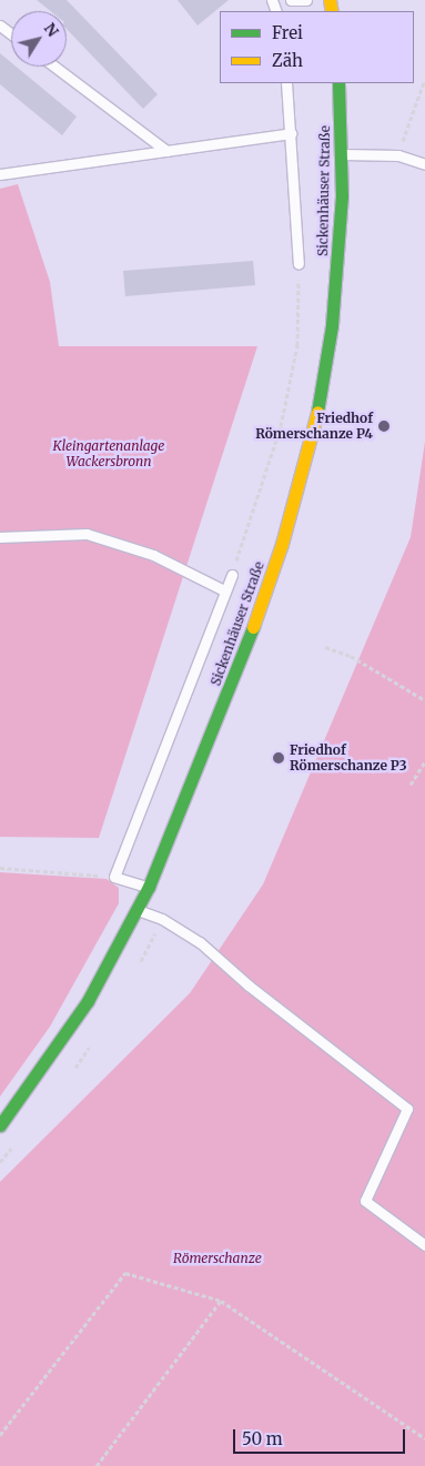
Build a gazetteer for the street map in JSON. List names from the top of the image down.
{
  "streets": {
    "street": ["Sickenhäuser Straße"]
  },
  "parks": ["Kleingartenanlage Wackersbronn", "Römerschanze"],
  "places": ["Friedhof Römerschanze P4", "Friedhof Römerschanze P3"],
  "legend": ["Frei", "Zäh"],
  "scale_bar": "50 m",
  "north": "top right"
}
